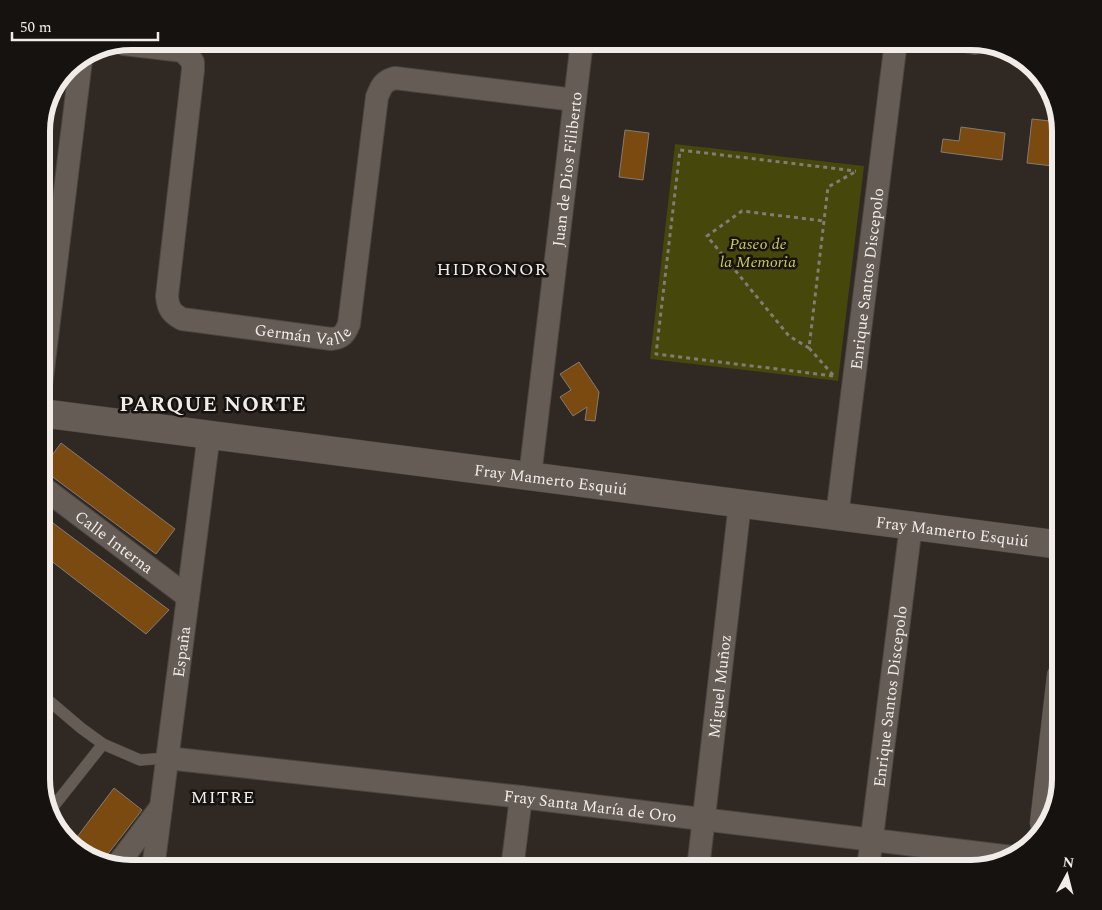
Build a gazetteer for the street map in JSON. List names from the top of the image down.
{
  "streets": {
    "street": [
      "Juan de Dios Filiberto",
      "Enrique Santos Discepolo",
      "Germán Valle",
      "Fray Mamerto Esquiú",
      "Calle Interna",
      "España",
      "Miguel Muñoz",
      "Fray Santa María de Oro"
    ]
  },
  "crossings": [
    ["Juan de Dios Filiberto", "Germán Valle"],
    ["Juan de Dios Filiberto", "Fray Mamerto Esquiú"],
    ["Enrique Santos Discepolo", "Fray Mamerto Esquiú"],
    ["Enrique Santos Discepolo", "Fray Santa María de Oro"],
    ["Fray Mamerto Esquiú", "España"],
    ["Fray Mamerto Esquiú", "Miguel Muñoz"],
    ["Calle Interna", "España"],
    ["España", "Fray Santa María de Oro"],
    ["Miguel Muñoz", "Fray Santa María de Oro"]
  ],
  "districts": ["HIDRONOR", "PARQUE NORTE", "MITRE"],
  "parks": ["Paseo de la Memoria"],
  "scale_bar": "50 m",
  "north": "top"
}
